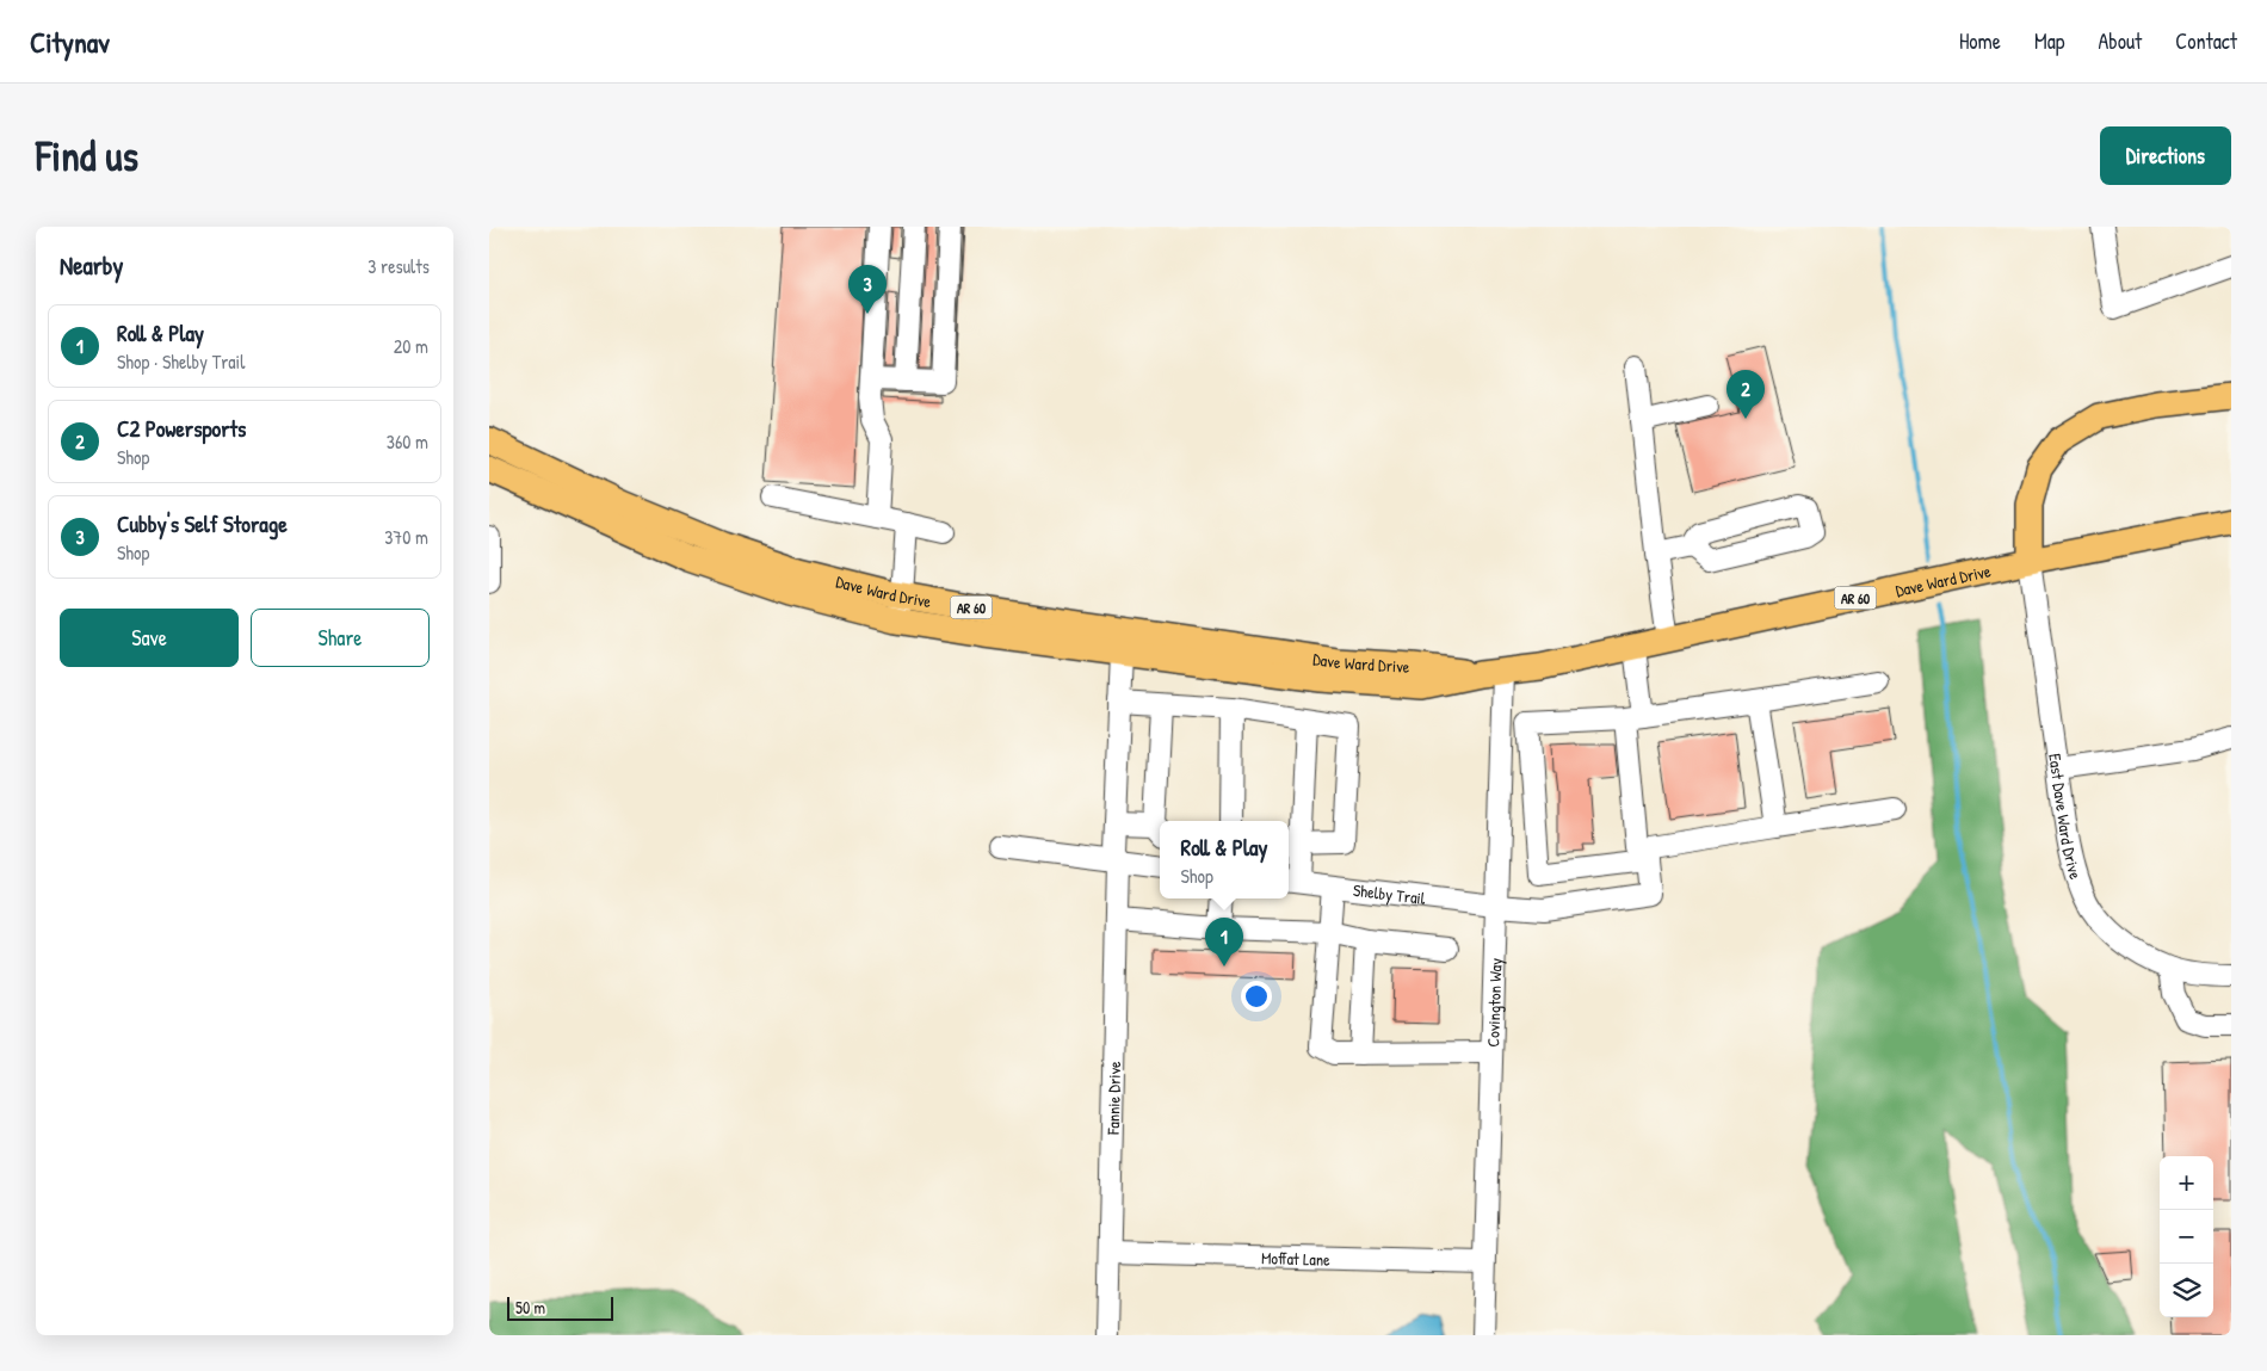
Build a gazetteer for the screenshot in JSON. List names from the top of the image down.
{
  "streets": {
    "main road": ["Dave Ward Drive", "AR 60"],
    "street": [
      "East Dave Ward Drive",
      "Shelby Trail",
      "Covington Way",
      "Fannie Drive",
      "Moffat Lane"
    ]
  },
  "crossings": [
    ["Dave Ward Drive", "East Dave Ward Drive"],
    ["Dave Ward Drive", "Covington Way"],
    ["Dave Ward Drive", "Fannie Drive"],
    ["Shelby Trail", "Covington Way"],
    ["Covington Way", "Moffat Lane"],
    ["Fannie Drive", "Moffat Lane"]
  ],
  "scale_bar": "50 m",
  "page": {
    "header": "Citynav",
    "nav": [
      "Home",
      "Map",
      "About",
      "Contact"
    ],
    "buttons": [
      "Directions",
      ["Save", "Share"]
    ],
    "title": "Find us",
    "heading": ["Nearby", "3 results"],
    "pins": ["3", "2", "1"],
    "list": [
      {
        "mark": "1",
        "name": "Roll & Play",
        "note": "Shop · Shelby Trail",
        "value": "20 m"
      },
      {
        "mark": "2",
        "name": "C2 Powersports",
        "note": "Shop",
        "value": "360 m"
      },
      {
        "mark": "3",
        "name": "Cubby's Self Storage",
        "note": "Shop",
        "value": "370 m"
      }
    ],
    "popup": ["Roll & Play", "Shop"],
    "map_buttons": ["+", "−"],
    "scale": "50 m"
  }
}
